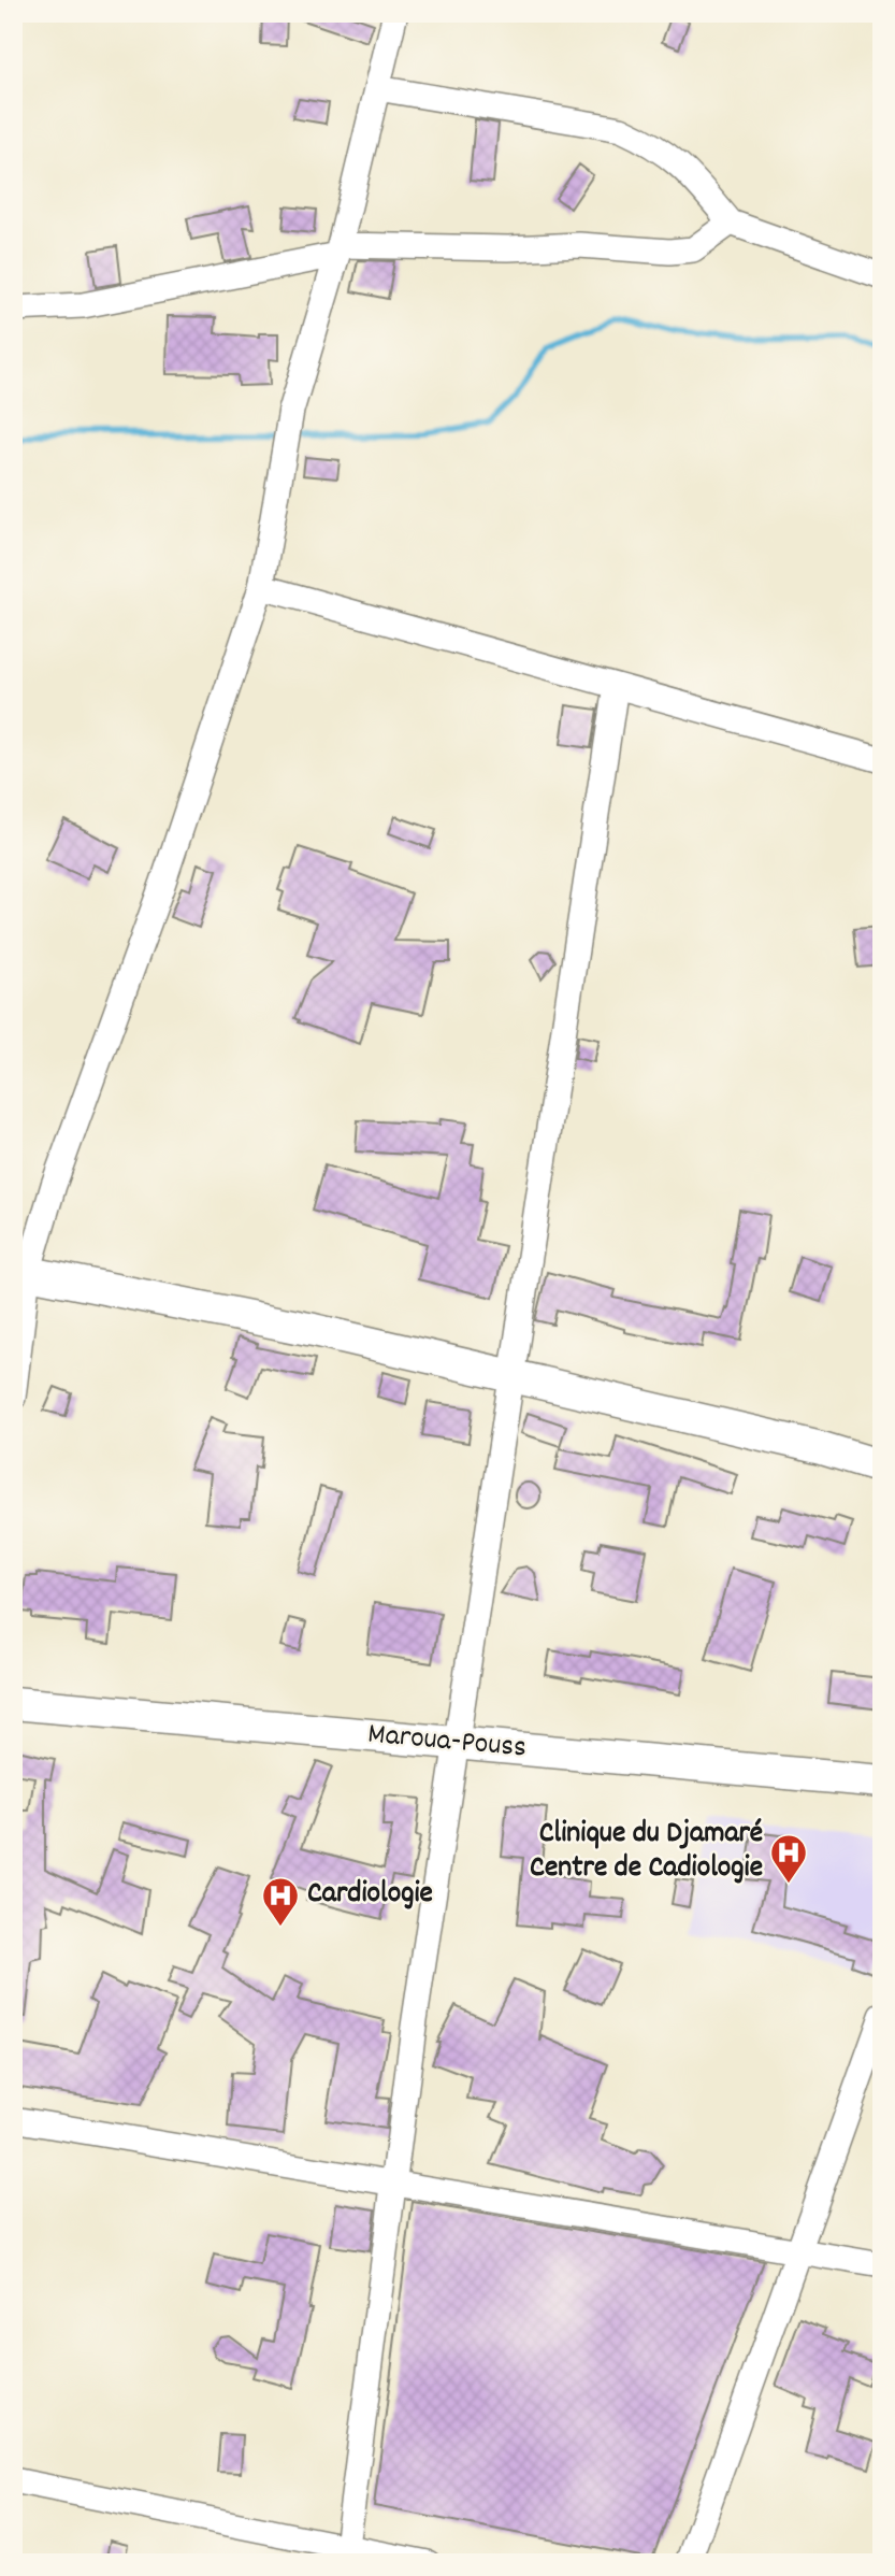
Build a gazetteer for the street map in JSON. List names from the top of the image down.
{
  "streets": {
    "main road": ["Maroua-Pouss"]
  },
  "places": {
    "hospital": ["Clinique du Djamaré Centre de Cadiologie", "Cardiologie"]
  }
}
